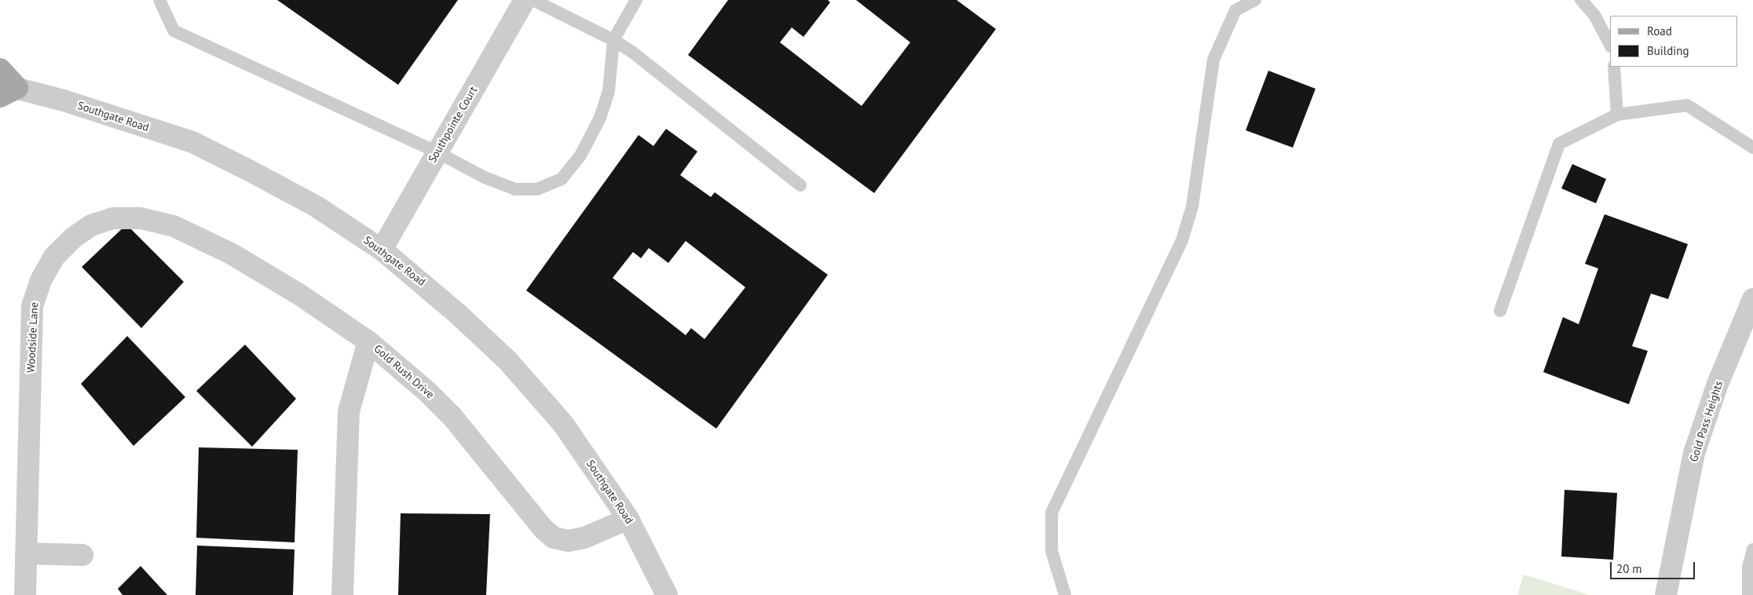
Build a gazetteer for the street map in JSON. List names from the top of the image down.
{
  "streets": {
    "street": [
      "Southgate Road",
      "Southpointe Court",
      "Woodside Lane",
      "Gold Rush Drive",
      "Gold Pass Heights"
    ]
  },
  "crossings": [
    ["Southgate Road", "Southpointe Court"],
    ["Southgate Road", "Gold Rush Drive"],
    ["Woodside Lane", "Gold Rush Drive"]
  ],
  "legend": ["Road", "Building"],
  "scale_bar": "20 m"
}
